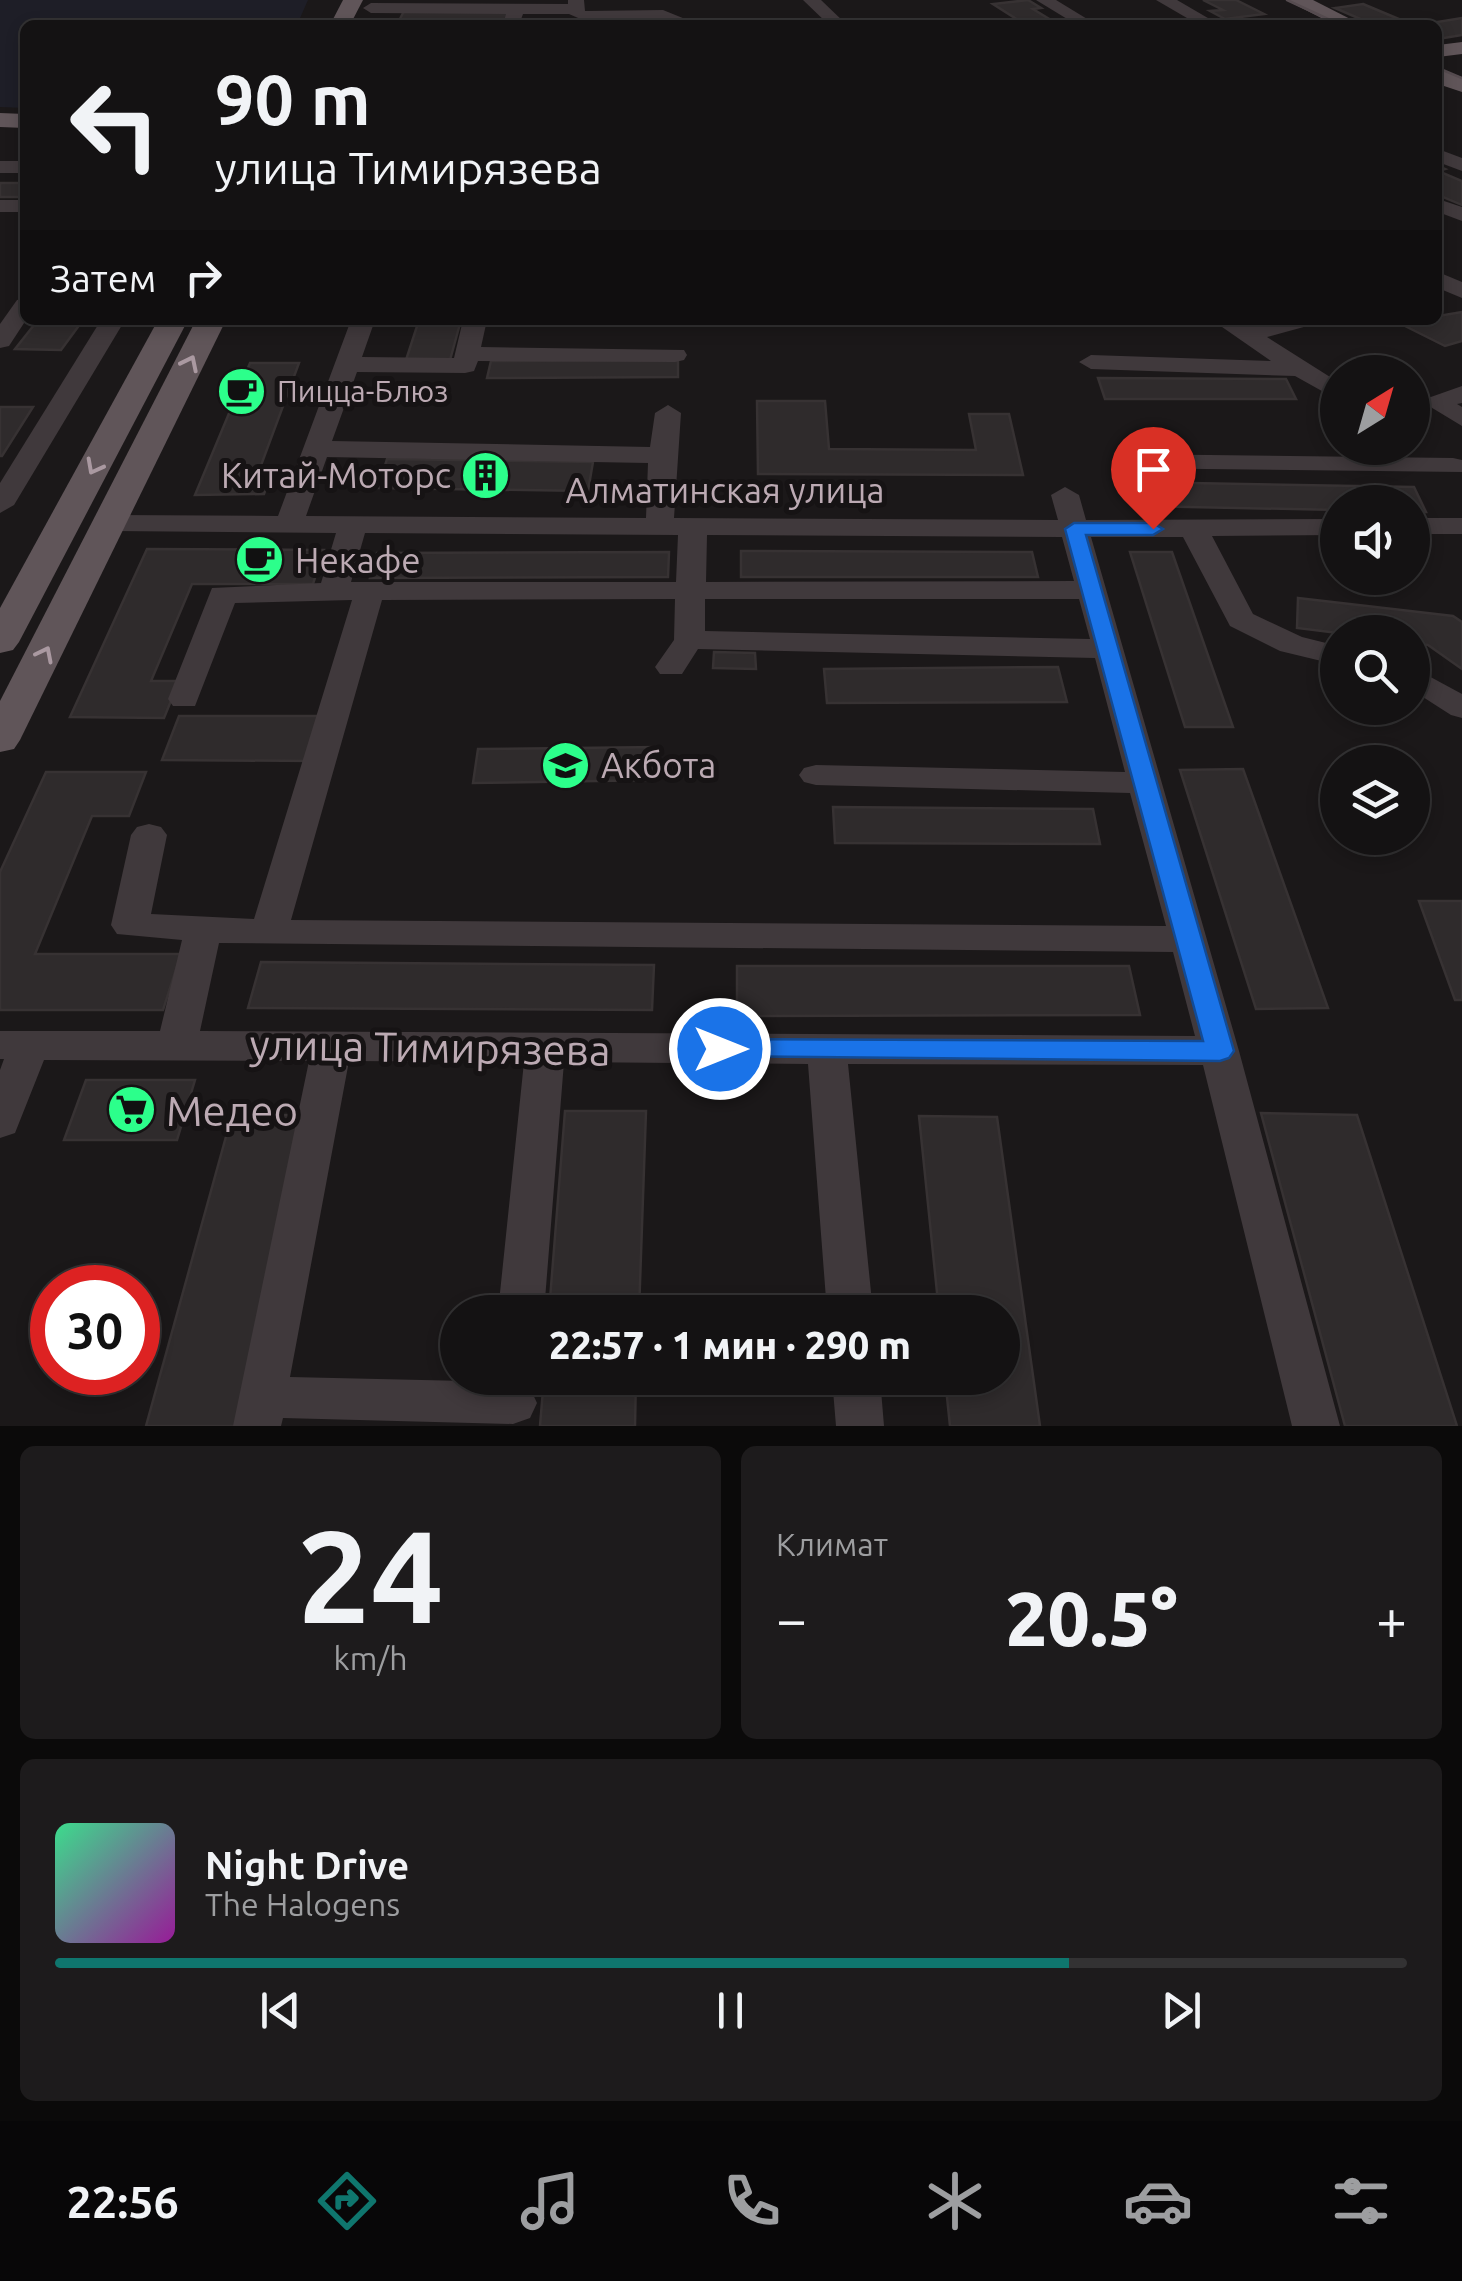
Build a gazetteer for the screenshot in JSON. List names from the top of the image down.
{
  "streets": {
    "street": ["Алматинская улица", "улица Тимирязева"]
  },
  "places": {
    "cafe": ["Пицца-Блюз", "Некафе"],
    "building": ["Китай-Моторс"],
    "school or university": ["Акбота"],
    "supermarket": ["Медео"]
  },
  "north": "top right",
  "page": {
    "turn": ["90 m", "улица Тимирязева"],
    "then": "Затем",
    "limit": "30",
    "trip": "22:57 · 1 мин · 290 m",
    "tile": [
      ["24", "km/h"],
      "Климат"
    ],
    "heat": ["−", "20.5°", "+"],
    "song": ["Night Drive", "The Halogens"],
    "tabs": "22:56"
  }
}
